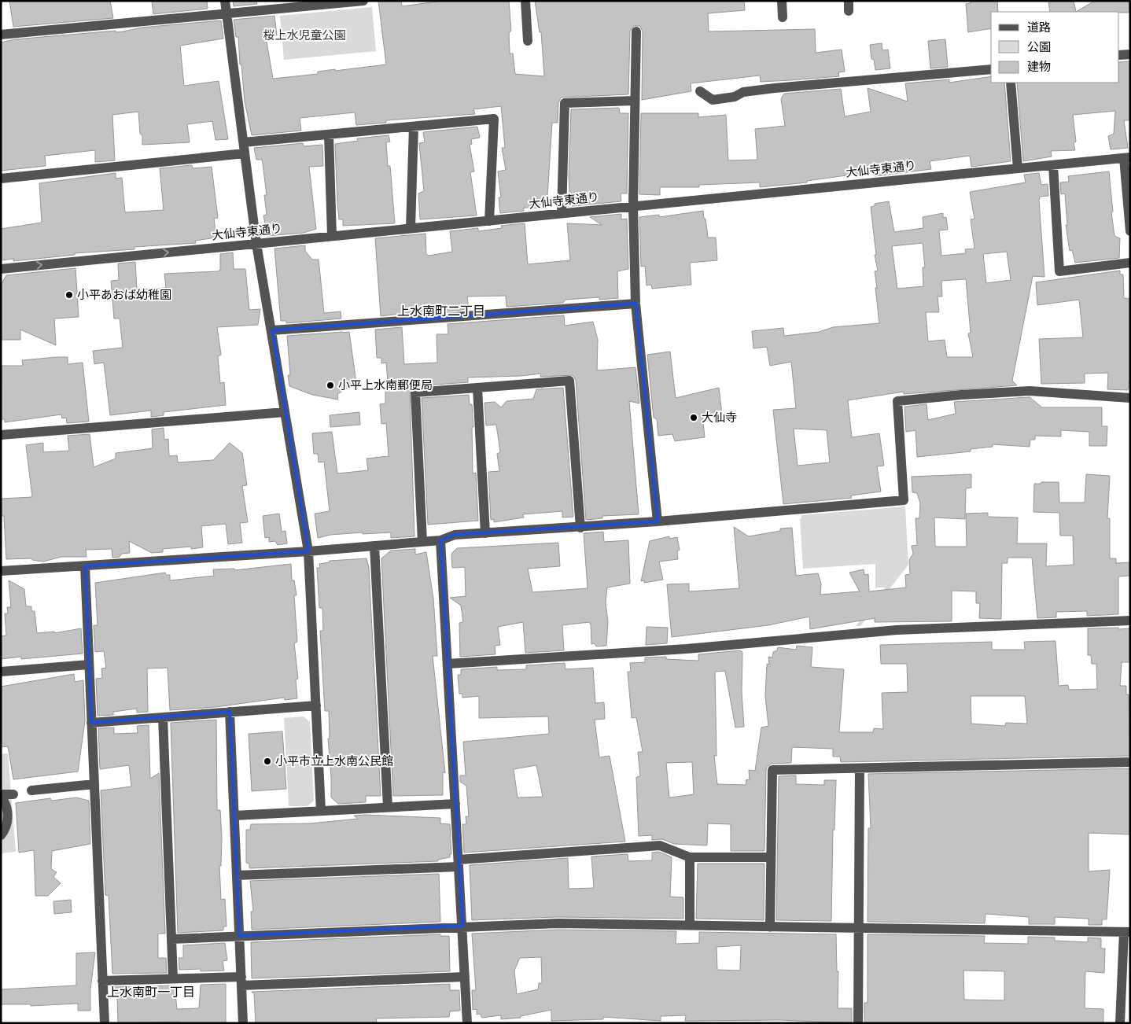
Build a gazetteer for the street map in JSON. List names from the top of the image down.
{
  "streets": {
    "street": ["大仙寺東通り"]
  },
  "districts": ["上水南町二丁目", "上水南町一丁目"],
  "parks": ["桜上水児童公園"],
  "places": [
    "小平あおば幼稚園",
    "小平上水南郵便局",
    "大仙寺",
    "小平市立上水南公民館"
  ],
  "legend": ["道路", "公園", "建物"]
}
